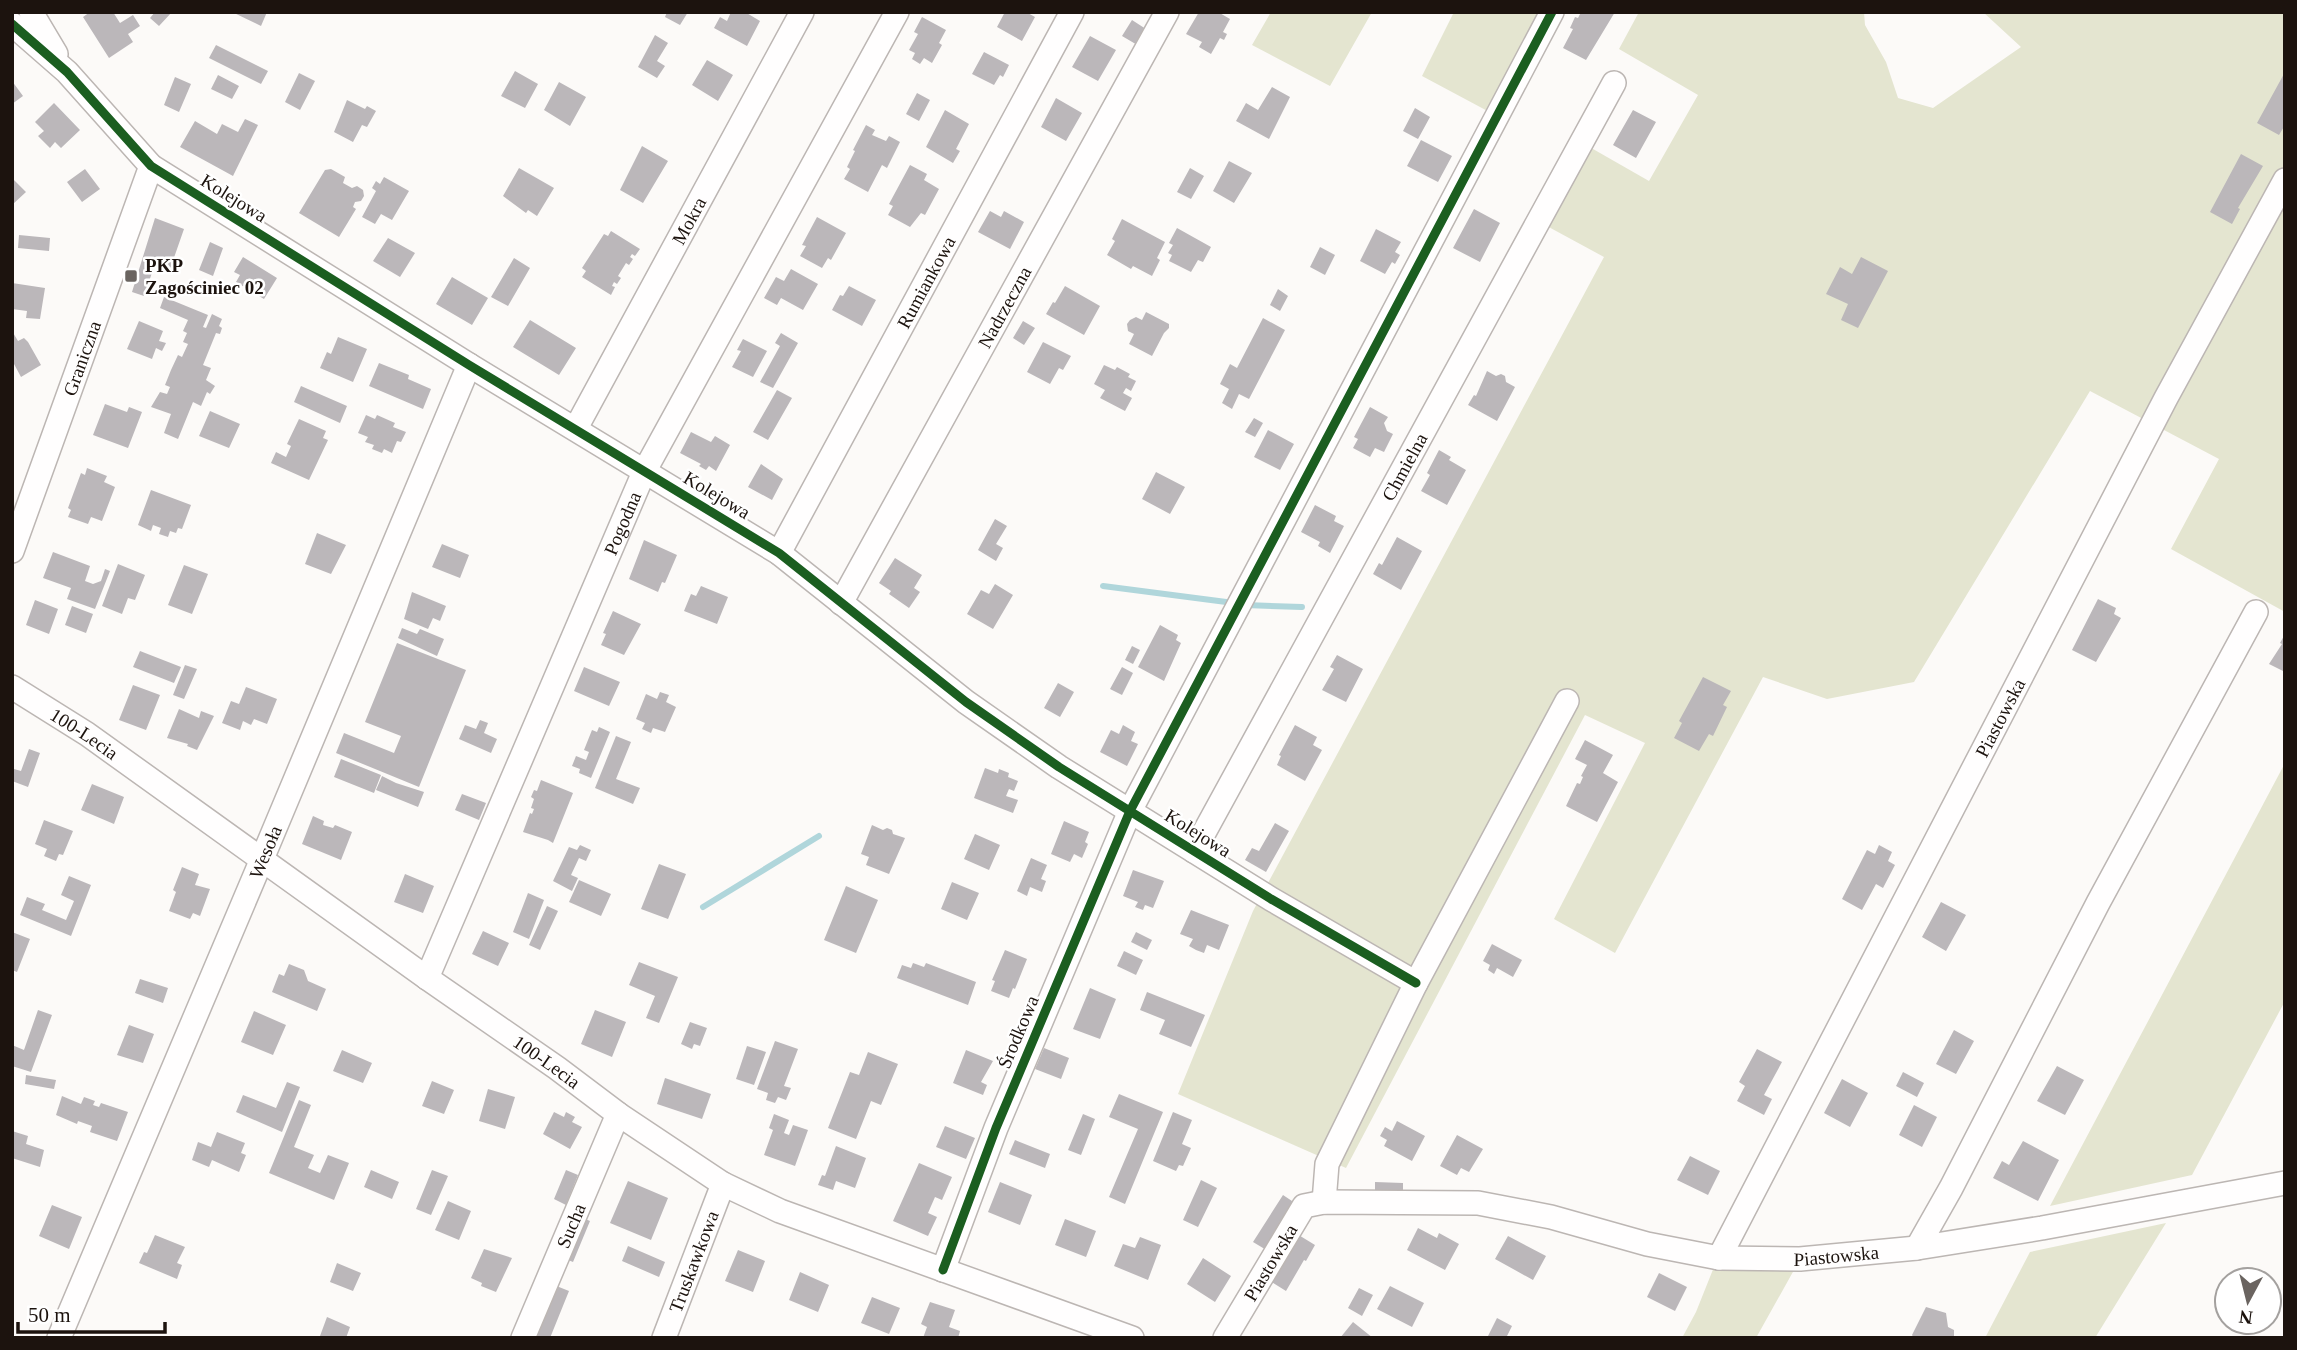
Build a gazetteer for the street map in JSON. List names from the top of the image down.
{
  "streets": {
    "street": [
      "Kolejowa",
      "Mokra",
      "Rumiankowa",
      "Nadrzeczna",
      "Graniczna",
      "Chmielna",
      "Pogodna",
      "Piastowska",
      "100-Lecia",
      "Wesoła",
      "Środkowa",
      "Sucha",
      "Truskawkowa"
    ]
  },
  "crossings": [
    ["Kolejowa", "Mokra"],
    ["Kolejowa", "Rumiankowa"],
    ["Kolejowa", "Nadrzeczna"],
    ["Kolejowa", "Graniczna"],
    ["Kolejowa", "Chmielna"],
    ["Kolejowa", "Pogodna"],
    ["Kolejowa", "Wesoła"],
    ["Kolejowa", "Środkowa"],
    ["Pogodna", "100-Lecia"],
    ["100-Lecia", "Wesoła"],
    ["100-Lecia", "Środkowa"],
    ["100-Lecia", "Sucha"],
    ["100-Lecia", "Truskawkowa"]
  ],
  "places": {
    "transit": ["PKP Zagościniec 02"]
  },
  "scale_bar": "50 m",
  "north": "bottom"
}
